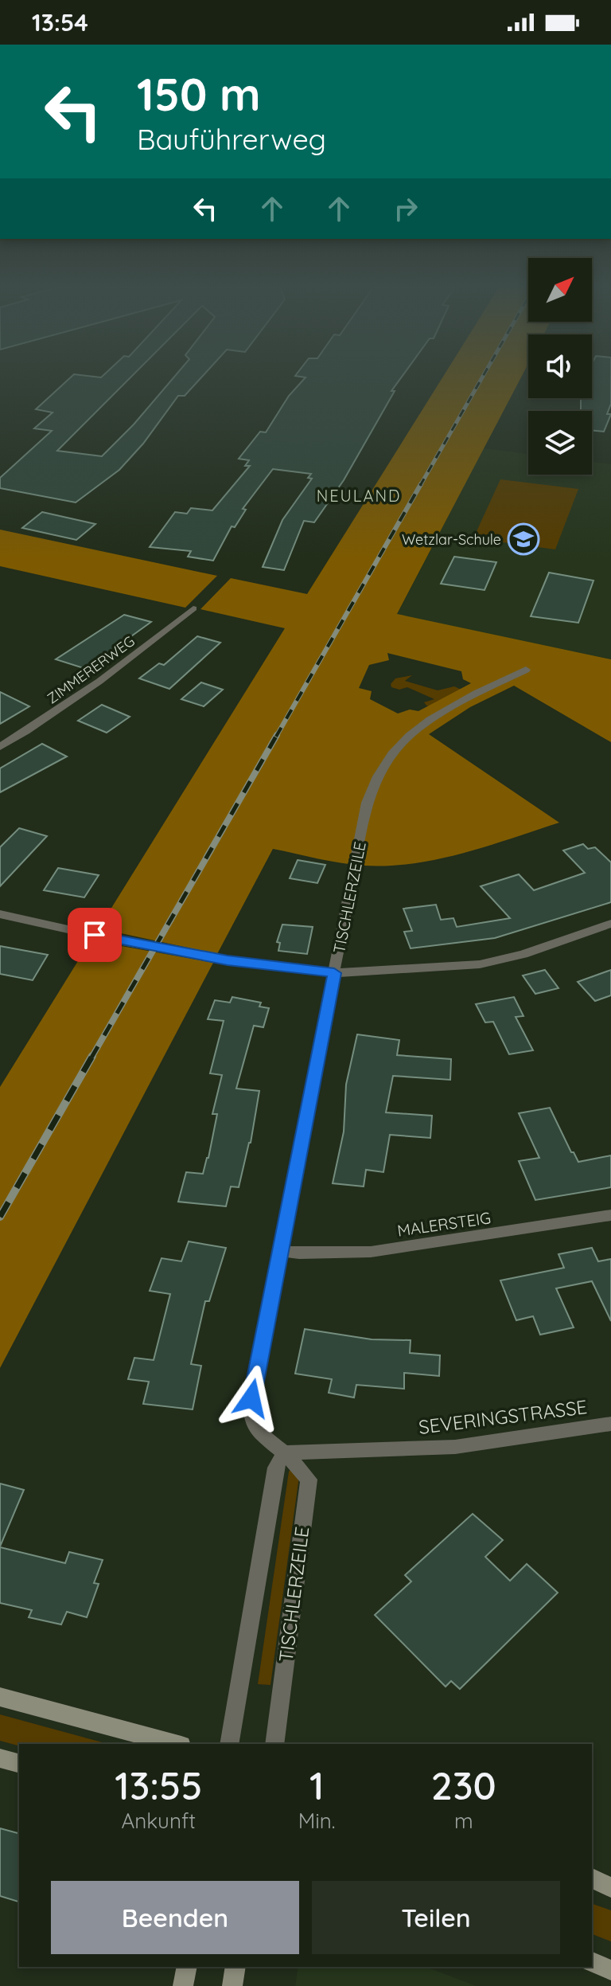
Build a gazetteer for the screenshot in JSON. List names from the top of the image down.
{
  "streets": {
    "street": [
      "ZIMMERERWEG",
      "TISCHLERZEILE",
      "MALERSTEIG",
      "SEVERINGSTRASSE"
    ]
  },
  "crossings": [
    ["TISCHLERZEILE", "MALERSTEIG"],
    ["TISCHLERZEILE", "SEVERINGSTRASSE"]
  ],
  "districts": ["NEULAND"],
  "places": {
    "school or university": ["Wetzlar-Schule"]
  },
  "north": "top right",
  "page": {
    "status": "13:54",
    "turn": ["150 m", "Bauführerweg"],
    "eta": [
      "13:55",
      "Ankunft",
      "1",
      "Min.",
      "230",
      "m"
    ],
    "buttons": ["Beenden", "Teilen"]
  }
}
